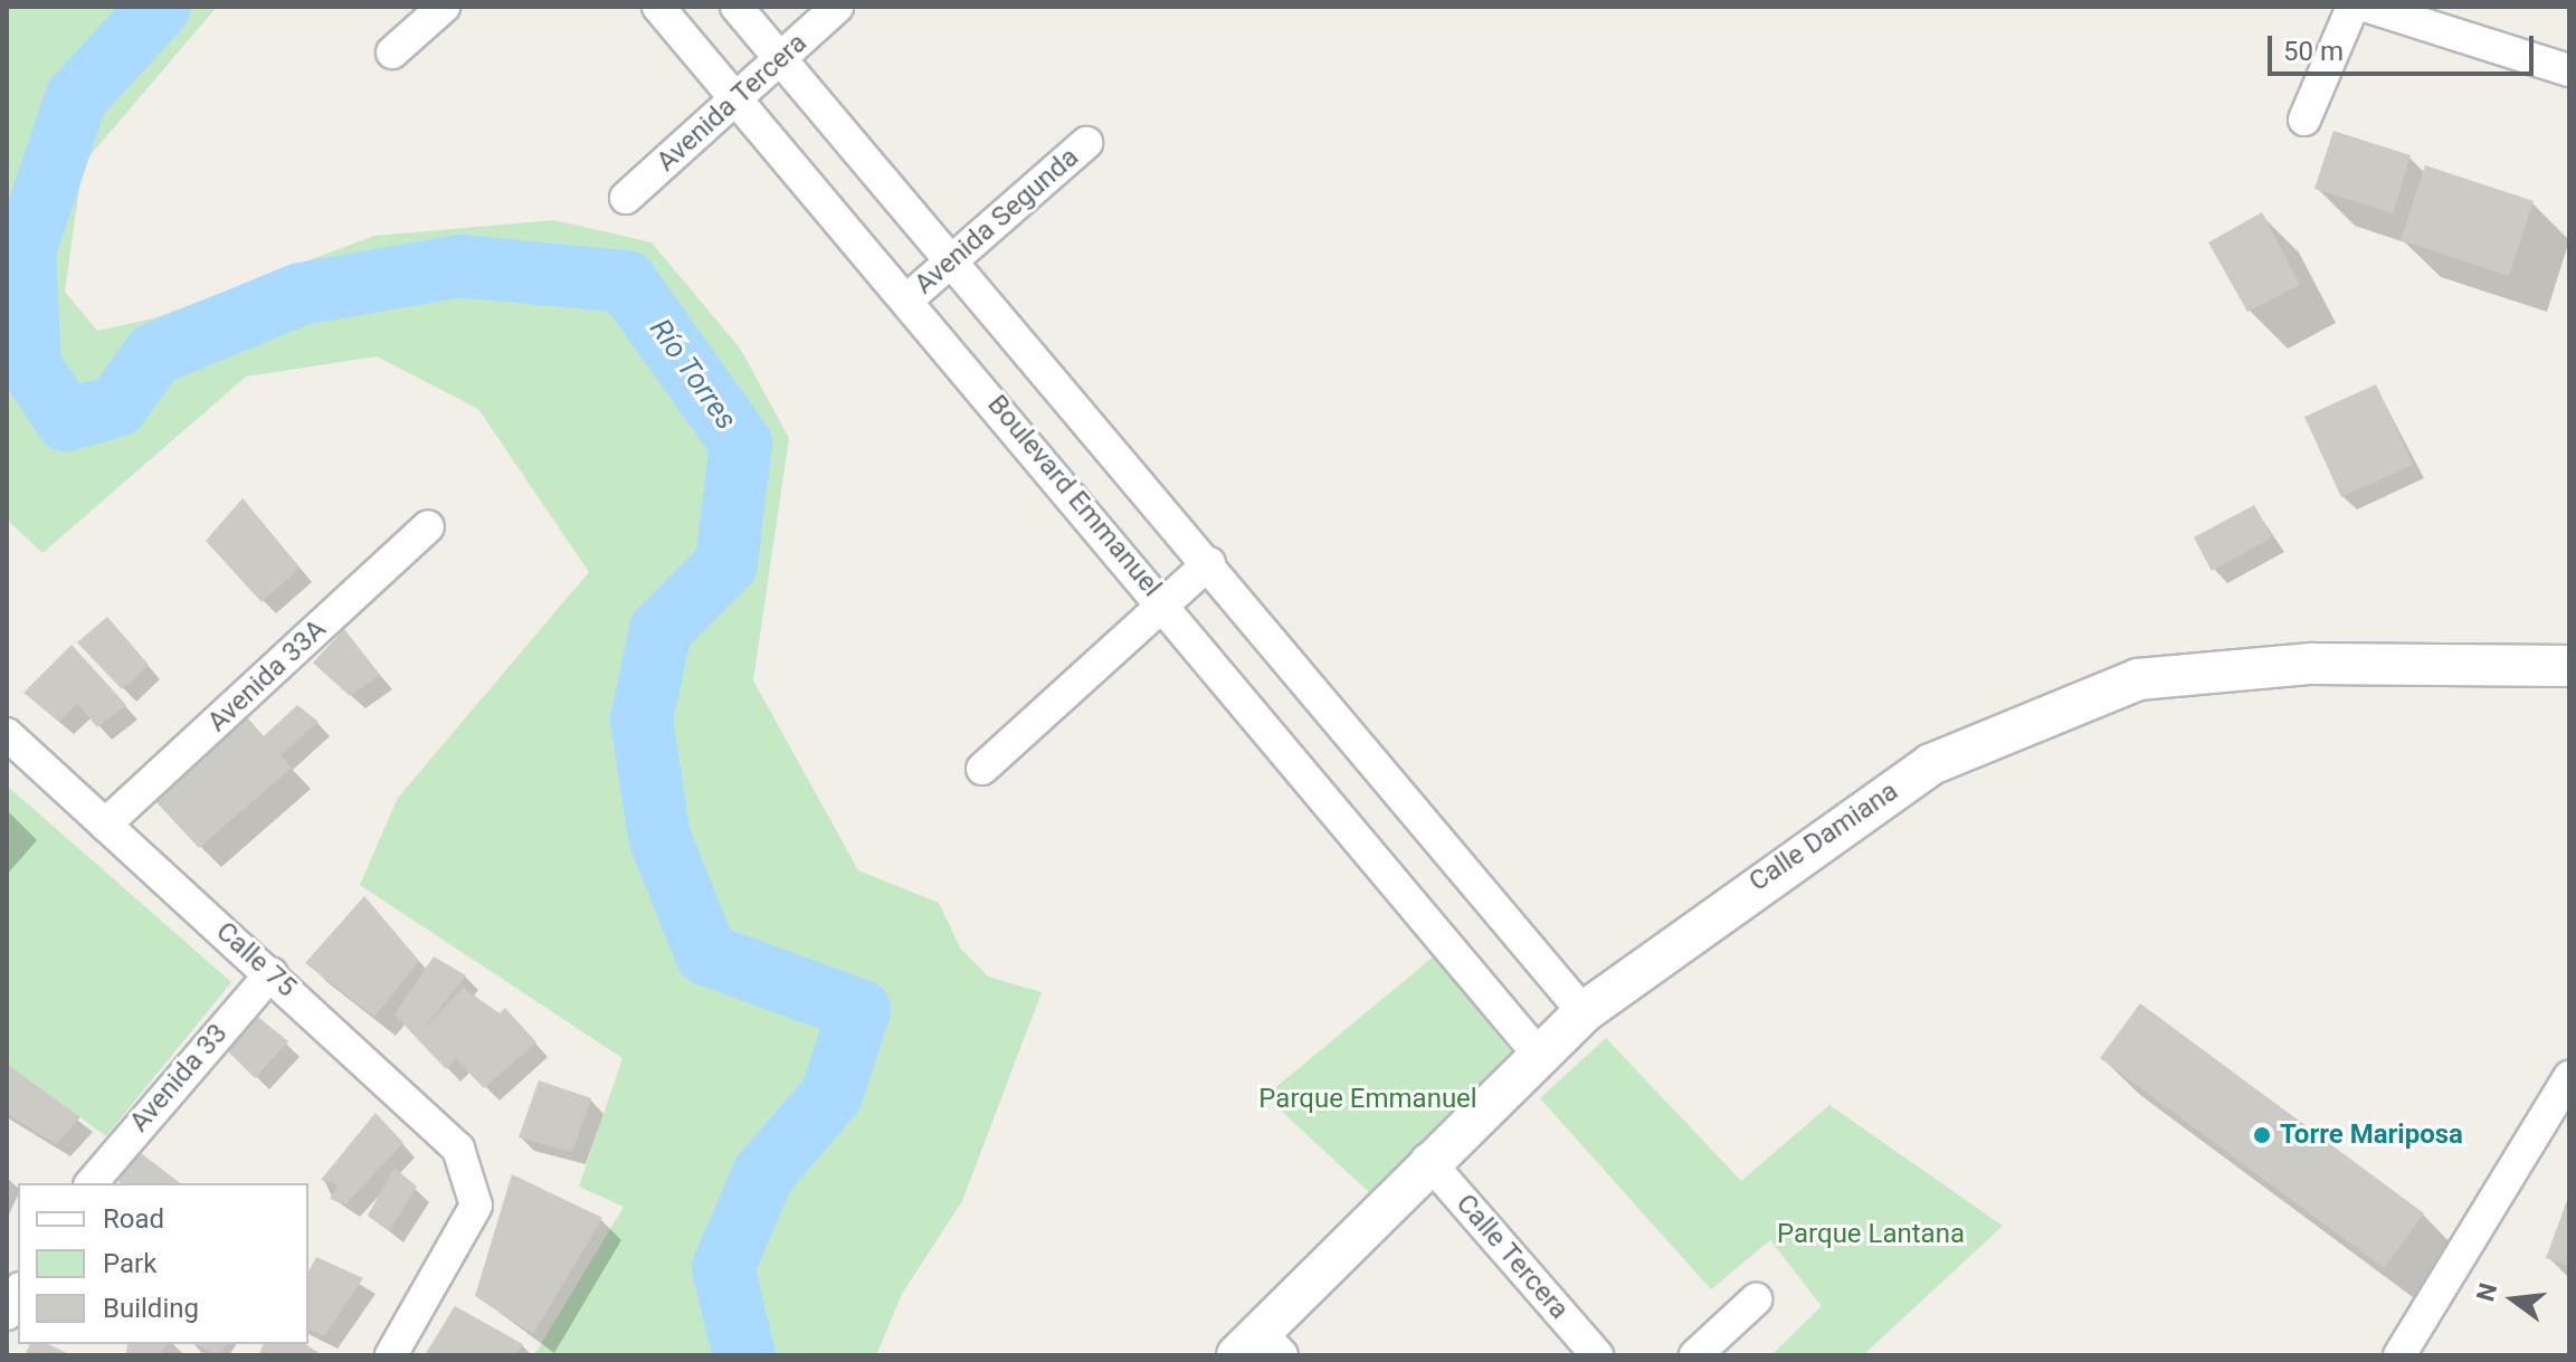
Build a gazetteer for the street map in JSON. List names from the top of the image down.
{
  "streets": {
    "street": [
      "Avenida Tercera",
      "Avenida Segunda",
      "Boulevard Emmanuel",
      "Avenida 33A",
      "Calle Damiana",
      "Calle 75",
      "Avenida 33",
      "Calle Tercera"
    ]
  },
  "crossings": [
    ["Avenida Tercera", "Boulevard Emmanuel"],
    ["Avenida Segunda", "Boulevard Emmanuel"],
    ["Boulevard Emmanuel", "Calle Damiana"],
    ["Avenida 33A", "Calle 75"],
    ["Calle Damiana", "Calle Tercera"],
    ["Calle 75", "Avenida 33"]
  ],
  "water": ["Río Torres"],
  "parks": ["Parque Emmanuel", "Parque Lantana"],
  "places": ["Torre Mariposa"],
  "legend": ["Road", "Park", "Building"],
  "scale_bar": "50 m",
  "north": "left"
}
